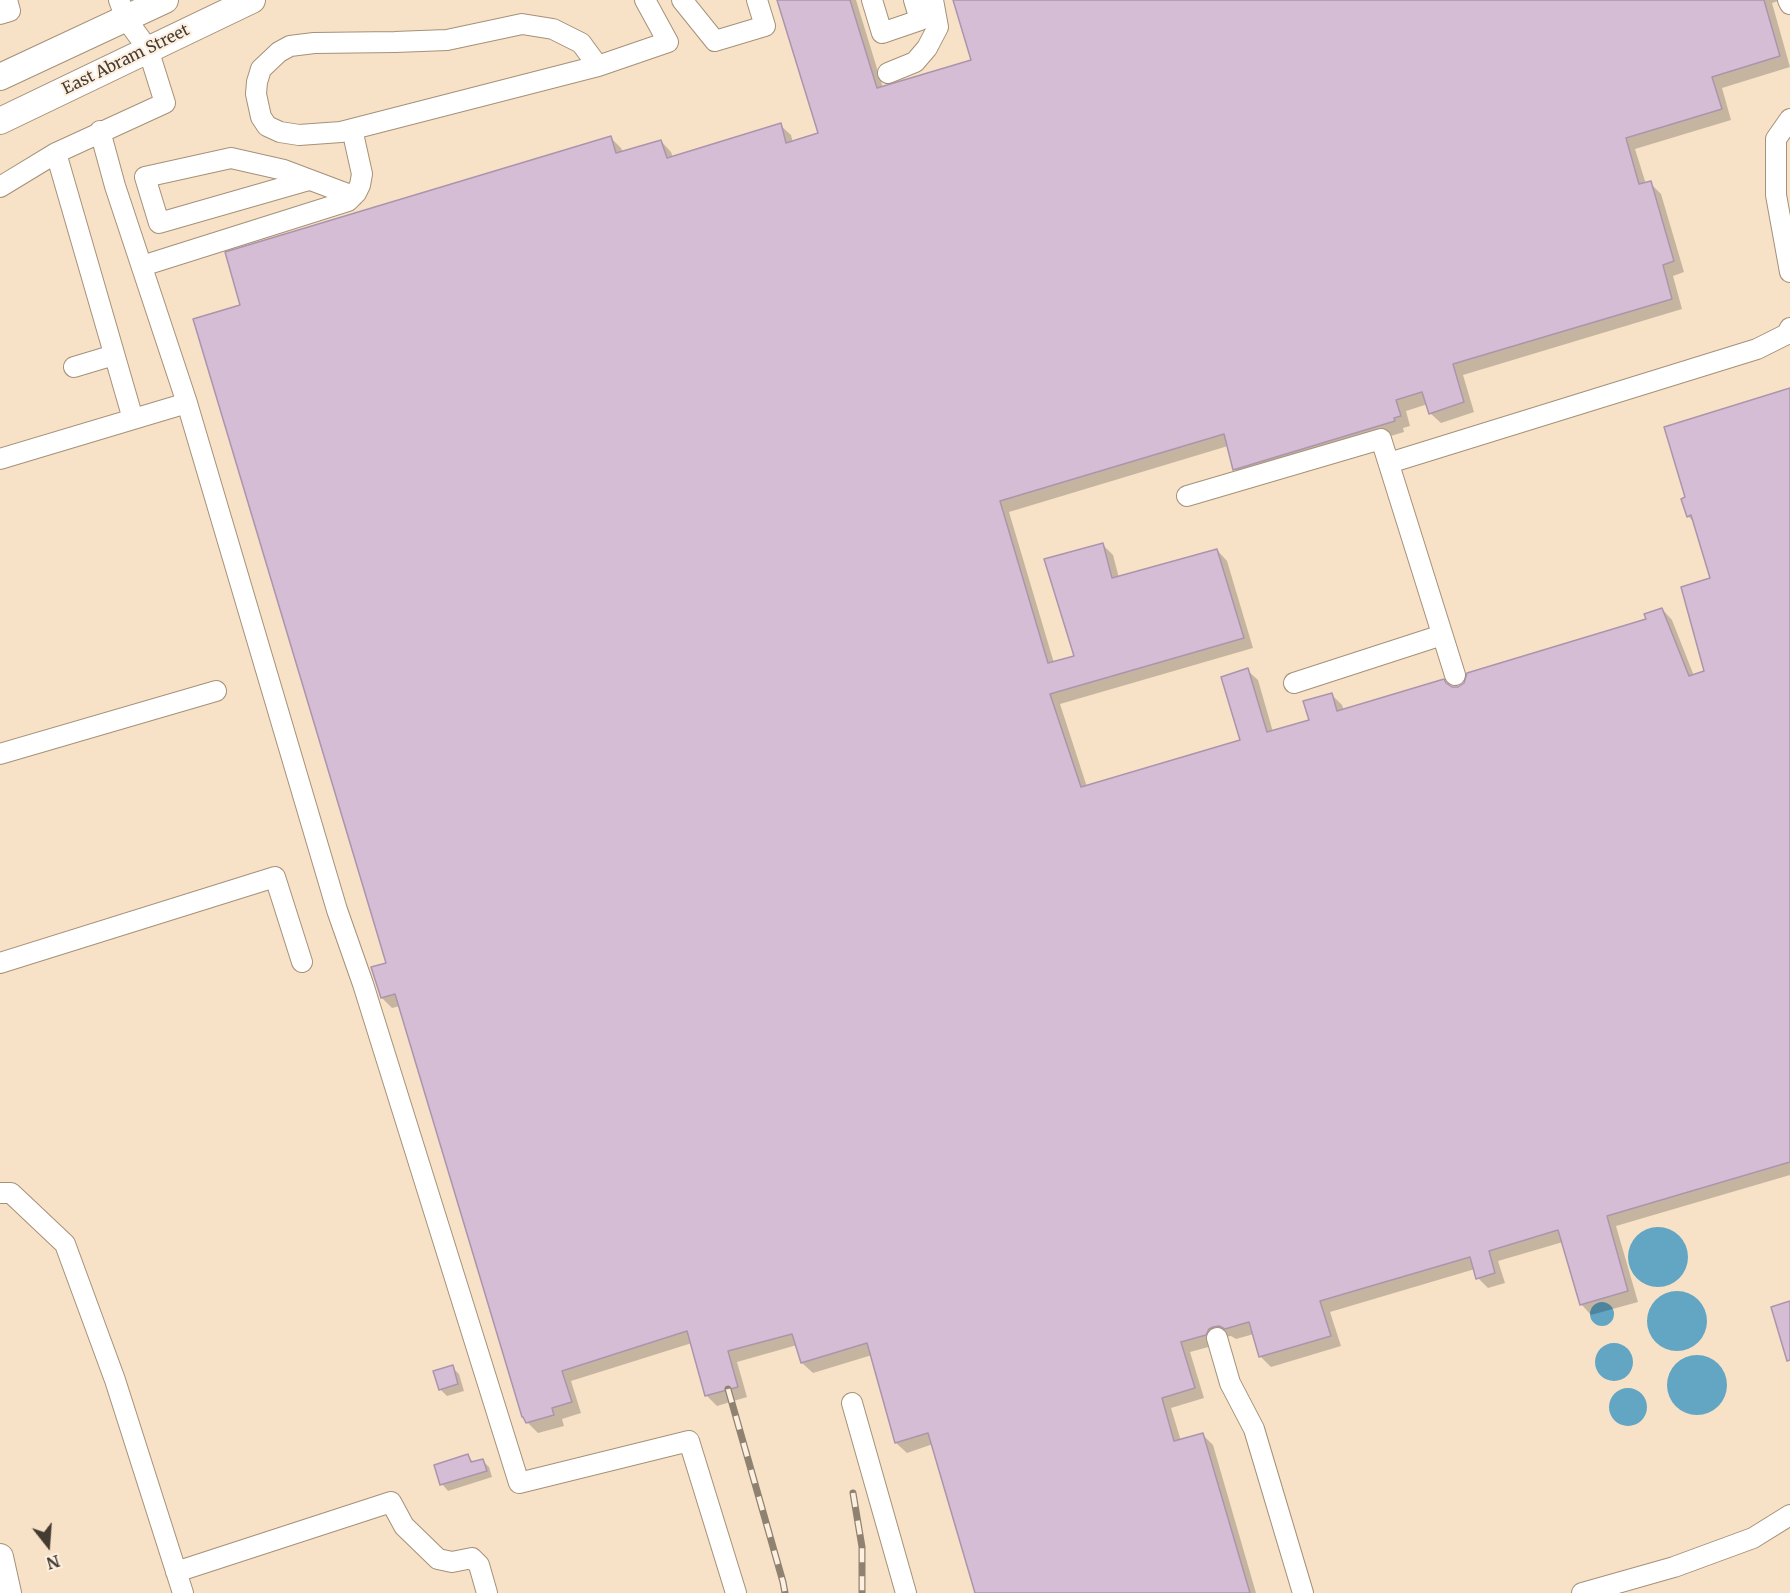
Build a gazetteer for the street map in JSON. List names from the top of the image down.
{
  "streets": {
    "main road": ["East Abram Street"]
  },
  "north": "bottom"
}
